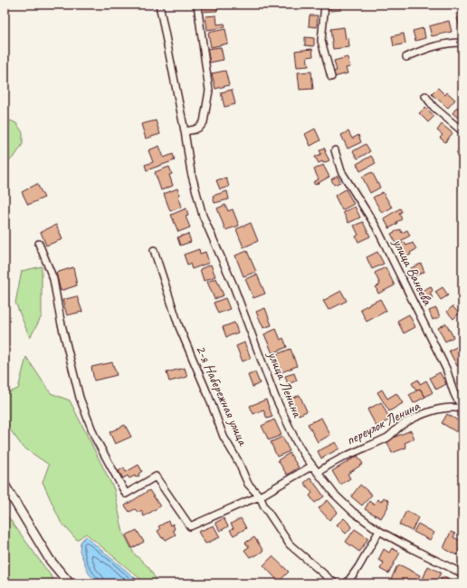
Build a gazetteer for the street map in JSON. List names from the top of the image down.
{
  "streets": {
    "street": [
      "улица Ванеева",
      "улица Ленина",
      "2-я Набережная улица",
      "переулок Ленина"
    ]
  },
  "crossings": [
    ["улица Ванеева", "переулок Ленина"],
    ["улица Ленина", "переулок Ленина"]
  ]
}
